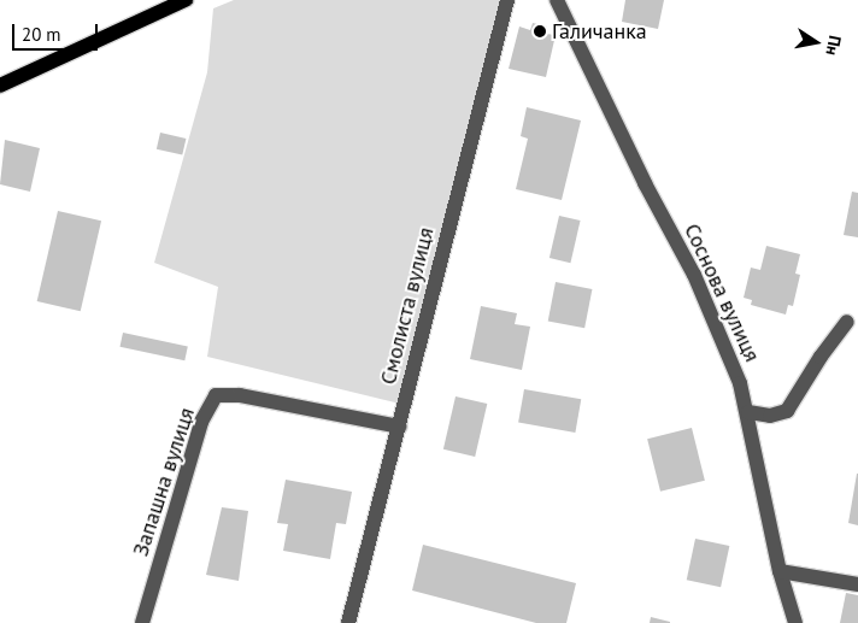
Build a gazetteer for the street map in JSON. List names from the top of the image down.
{
  "streets": {
    "street": ["Соснова вулиця", "Смолиста вулиця", "Запашна вулиця"]
  },
  "crossings": [
    ["Смолиста вулиця", "Запашна вулиця"]
  ],
  "places": ["Галичанка"],
  "scale_bar": "20 m",
  "north": "right"
}
